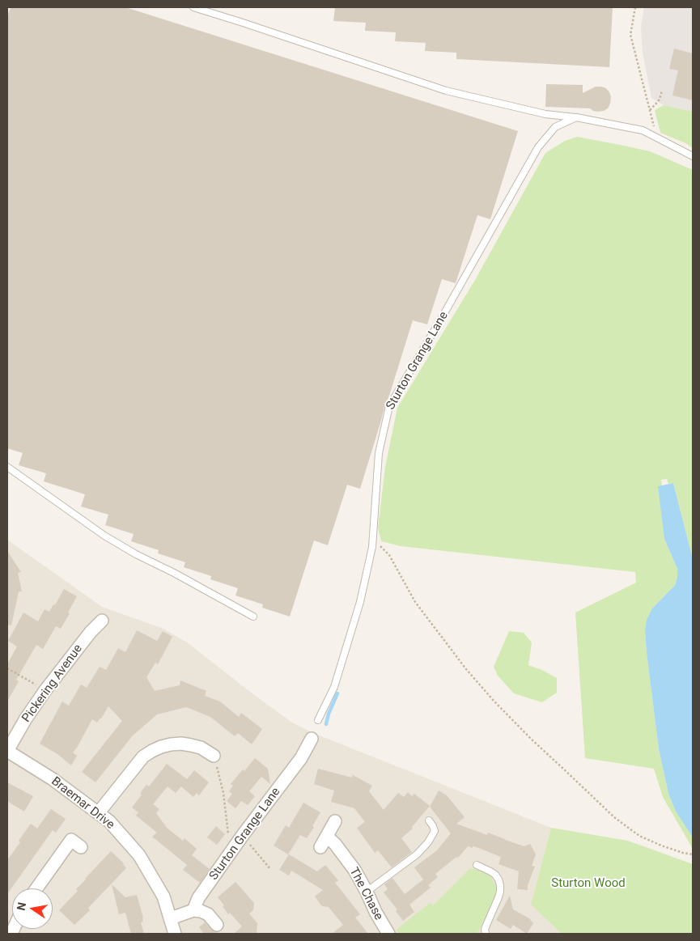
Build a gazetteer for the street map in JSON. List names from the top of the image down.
{
  "streets": {
    "street": [
      "Sturton Grange Lane",
      "Pickering Avenue",
      "Braemar Drive",
      "The Chase"
    ]
  },
  "crossings": [
    ["Pickering Avenue", "Braemar Drive"]
  ],
  "parks": ["Sturton Wood"],
  "north": "left"
}
